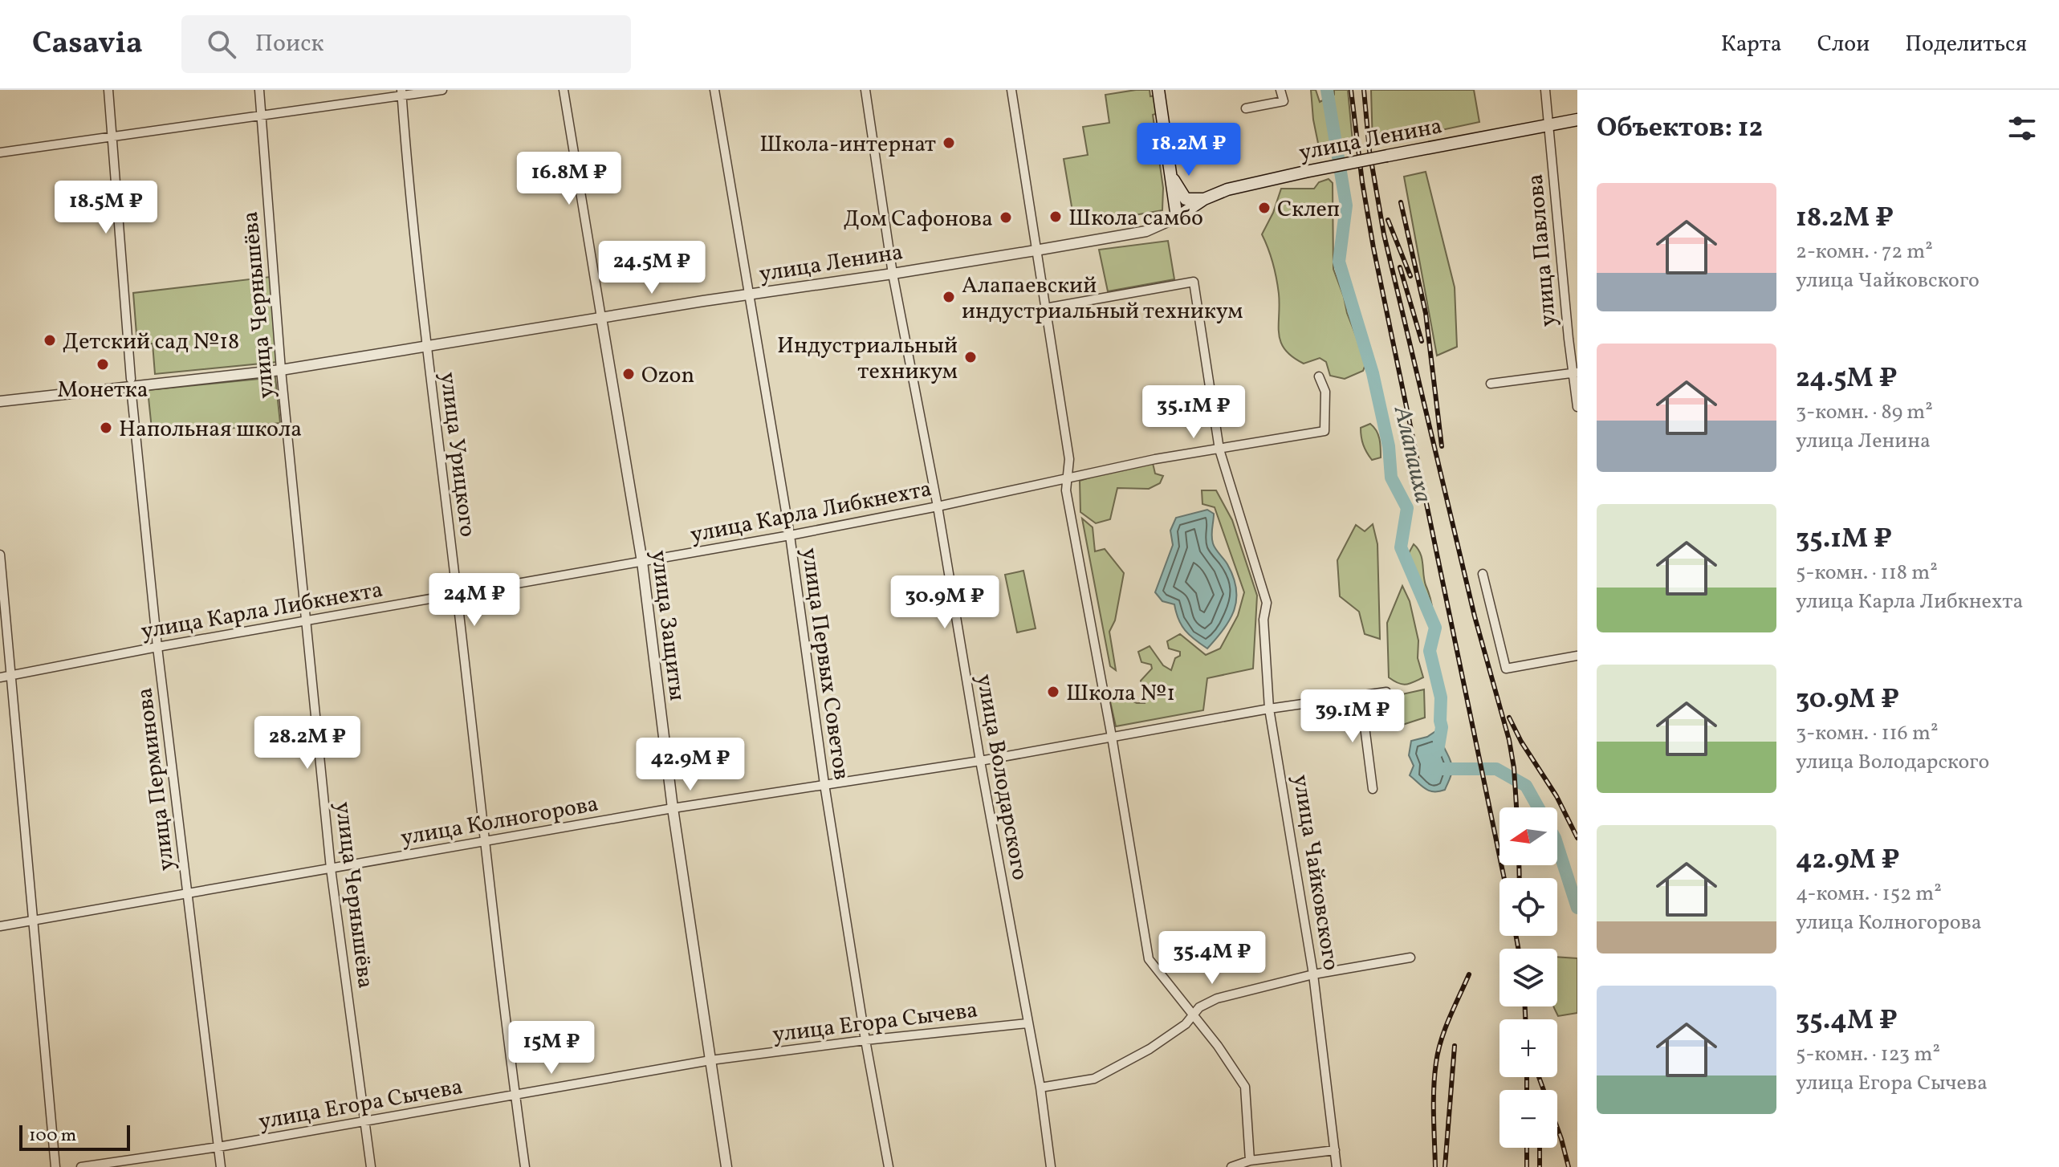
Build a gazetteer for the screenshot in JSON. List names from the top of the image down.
{
  "streets": {
    "main road": ["улица Ленина"],
    "street": [
      "улица Павлова",
      "улица Чернышёва",
      "улица Урицкого",
      "улица Карла Либкнехта",
      "улица Защиты",
      "улица Первых Советов",
      "улица Володарского",
      "улица Перминова",
      "улица Колногорова",
      "улица Чайковского",
      "улица Егора Сычева"
    ]
  },
  "crossings": [
    ["улица Ленина", "улица Павлова"],
    ["улица Ленина", "улица Чернышёва"],
    ["улица Ленина", "улица Урицкого"],
    ["улица Ленина", "улица Защиты"],
    ["улица Ленина", "улица Первых Советов"],
    ["улица Ленина", "улица Володарского"],
    ["улица Ленина", "улица Перминова"],
    ["улица Чернышёва", "улица Карла Либкнехта"],
    ["улица Чернышёва", "улица Колногорова"],
    ["улица Чернышёва", "улица Егора Сычева"],
    ["улица Урицкого", "улица Карла Либкнехта"],
    ["улица Урицкого", "улица Колногорова"],
    ["улица Урицкого", "улица Егора Сычева"],
    ["улица Карла Либкнехта", "улица Защиты"],
    ["улица Карла Либкнехта", "улица Первых Советов"],
    ["улица Карла Либкнехта", "улица Володарского"],
    ["улица Карла Либкнехта", "улица Перминова"],
    ["улица Карла Либкнехта", "улица Чайковского"],
    ["улица Защиты", "улица Колногорова"],
    ["улица Защиты", "улица Егора Сычева"],
    ["улица Первых Советов", "улица Колногорова"],
    ["улица Первых Советов", "улица Егора Сычева"],
    ["улица Володарского", "улица Колногорова"],
    ["улица Володарского", "улица Егора Сычева"],
    ["улица Перминова", "улица Колногорова"],
    ["улица Перминова", "улица Егора Сычева"],
    ["улица Колногорова", "улица Чайковского"]
  ],
  "water": ["Алапаиха"],
  "places": [
    "Школа-интернат",
    "Склеп",
    "Школа самбо",
    "Дом Сафонова",
    "Алапаевский индустриальный техникум",
    "Детский сад №18",
    "Индустриальный техникум",
    "Монетка",
    "Ozon",
    "Напольная школа",
    "Школа №1"
  ],
  "scale_bar": "100 m",
  "north": "left",
  "page": {
    "header": "Casavia",
    "search": "Поиск",
    "nav": ["Карта", "Слои", "Поделиться"],
    "heading": "Объектов: 12",
    "price": [
      "18.2M ₽",
      "16.8M ₽",
      "18.5M ₽",
      "24.5M ₽",
      "35.1M ₽",
      "24M ₽",
      "30.9M ₽",
      "39.1M ₽",
      "28.2M ₽",
      "42.9M ₽",
      "35.4M ₽",
      "15M ₽"
    ],
    "list": [
      {
        "name": "18.2M ₽",
        "note": "2-комн. · 72 m² · улица Чайковского"
      },
      {
        "name": "24.5M ₽",
        "note": "3-комн. · 89 m² · улица Ленина"
      },
      {
        "name": "35.1M ₽",
        "note": "5-комн. · 118 m² · улица Карла Либкнехта"
      },
      {
        "name": "30.9M ₽",
        "note": "3-комн. · 116 m² · улица Володарского"
      },
      {
        "name": "42.9M ₽",
        "note": "4-комн. · 152 m² · улица Колногорова"
      },
      {
        "name": "35.4M ₽",
        "note": "5-комн. · 123 m² · улица Егора Сычева"
      }
    ],
    "map_buttons": ["+", "−"],
    "scale": "100 m"
  }
}
